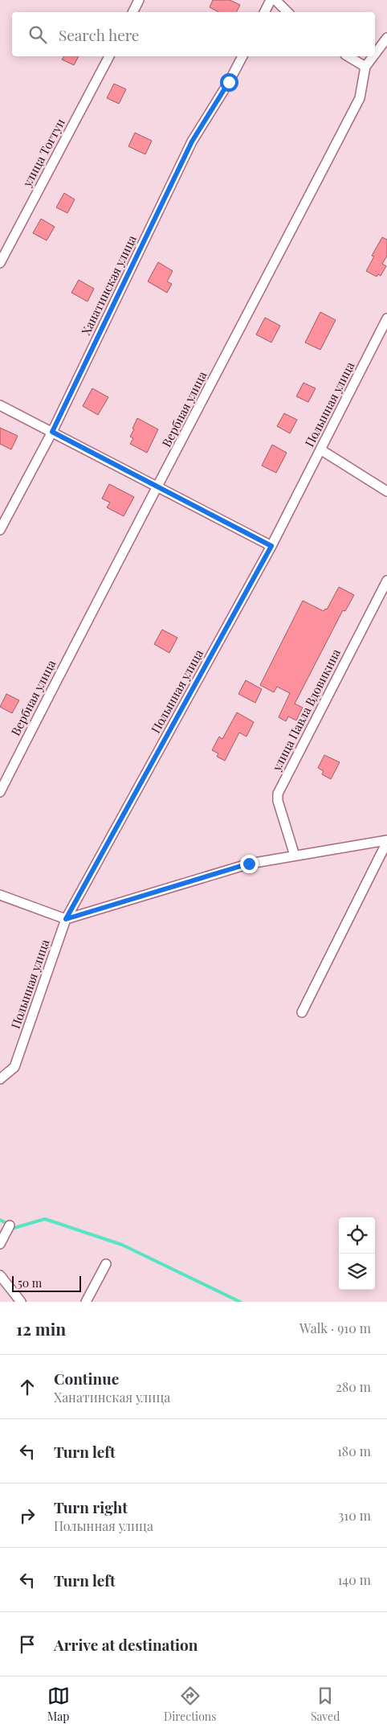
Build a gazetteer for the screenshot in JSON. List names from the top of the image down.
{
  "streets": {
    "street": [
      "улица Тогтун",
      "Ханатинская улица",
      "Полынная улица",
      "Вербная улица",
      "улица Павла Вдовикина"
    ]
  },
  "scale_bar": "50 m",
  "page": {
    "search": "Search here",
    "scale": "50 m",
    "heading": ["12 min", "Walk · 910 m"],
    "list": [
      ["Continue", "Ханатинская улица", "280 m"],
      ["Turn left", "180 m"],
      ["Turn right", "Полынная улица", "310 m"],
      ["Turn left", "140 m"],
      "Arrive at destination"
    ],
    "nav": ["Map", "Directions", "Saved"]
  }
}
